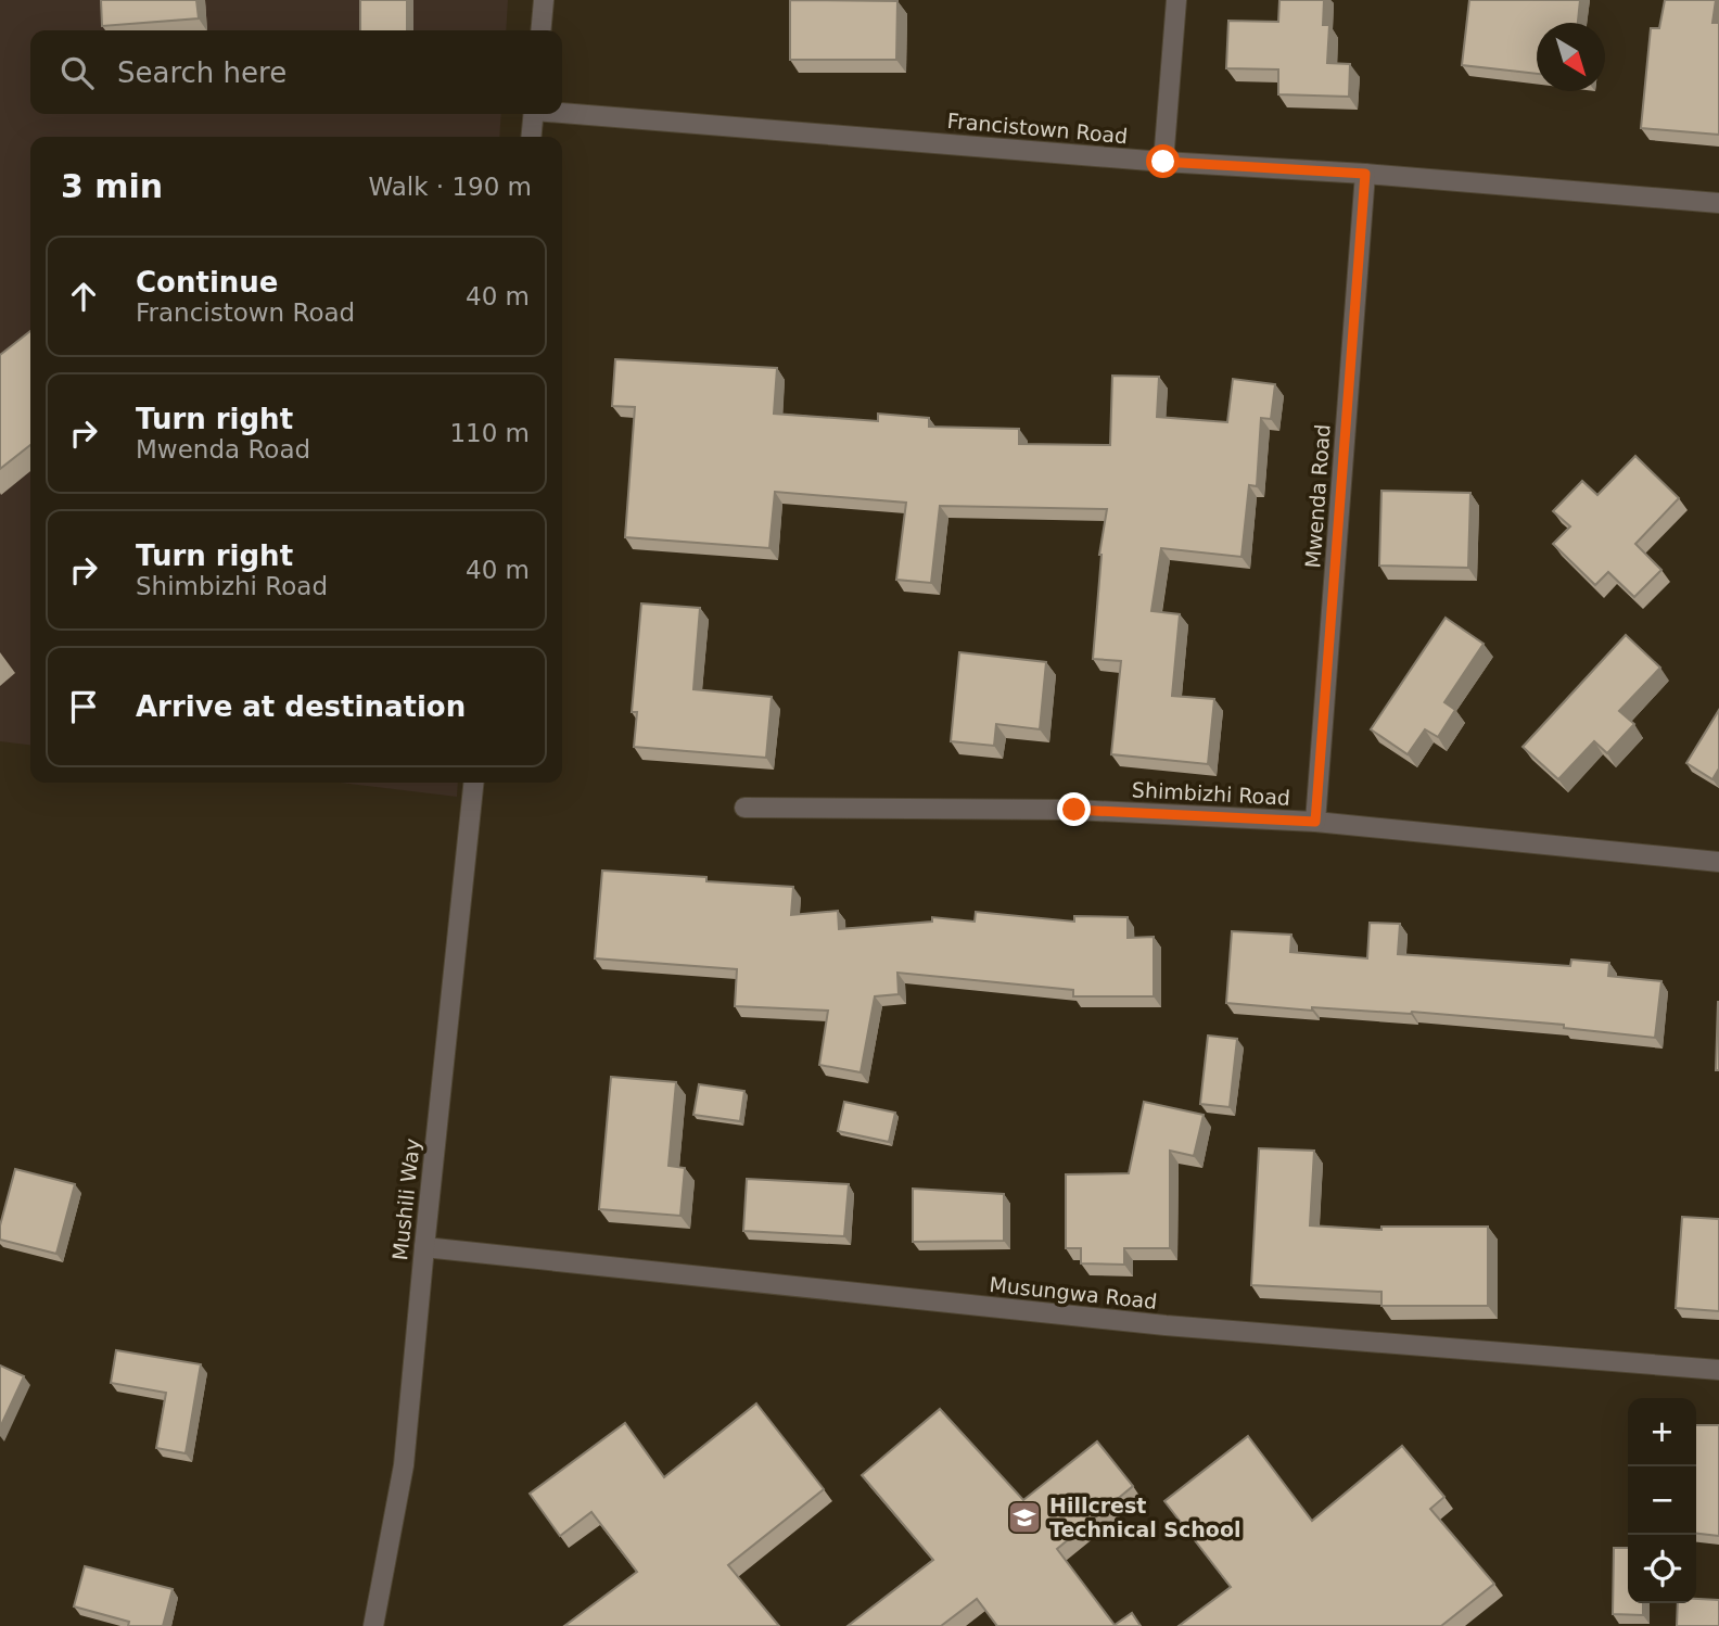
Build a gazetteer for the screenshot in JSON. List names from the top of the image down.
{
  "streets": {
    "street": [
      "Francistown Road",
      "Mwenda Road",
      "Shimbizhi Road",
      "Mushili Way",
      "Musungwa Road"
    ]
  },
  "crossings": [
    ["Francistown Road", "Mwenda Road"],
    ["Mwenda Road", "Shimbizhi Road"],
    ["Mushili Way", "Musungwa Road"]
  ],
  "places": {
    "school or university": ["Hillcrest Technical School"]
  },
  "north": "bottom right",
  "page": {
    "search": "Search here",
    "heading": ["3 min", "Walk · 190 m"],
    "list": [
      ["Continue", "Francistown Road", "40 m"],
      ["Turn right", "Mwenda Road", "110 m"],
      ["Turn right", "Shimbizhi Road", "40 m"],
      "Arrive at destination"
    ],
    "map_buttons": ["+", "−"]
  }
}
